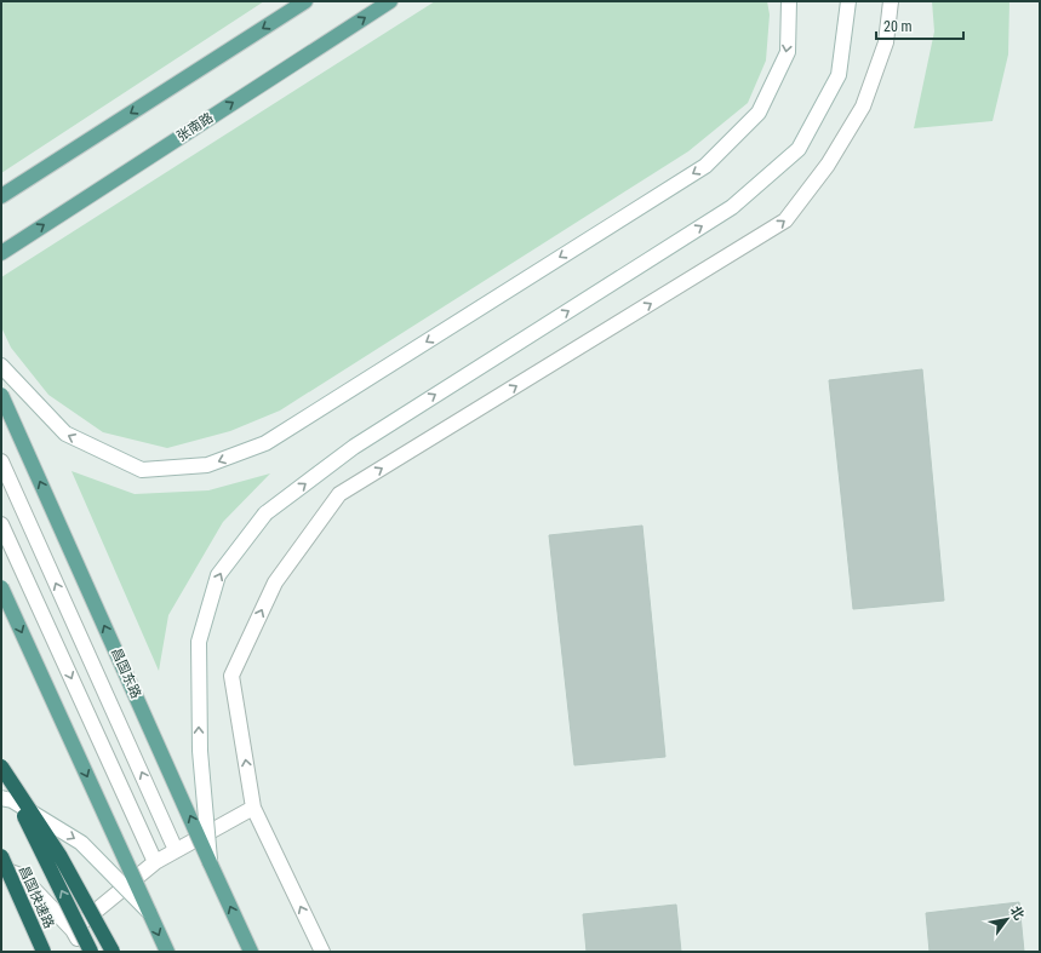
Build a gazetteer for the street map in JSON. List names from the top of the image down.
{
  "streets": {
    "highway": ["昌国快速路"],
    "main road": ["张南路", "昌国东路"]
  },
  "scale_bar": "20 m",
  "north": "top right"
}
